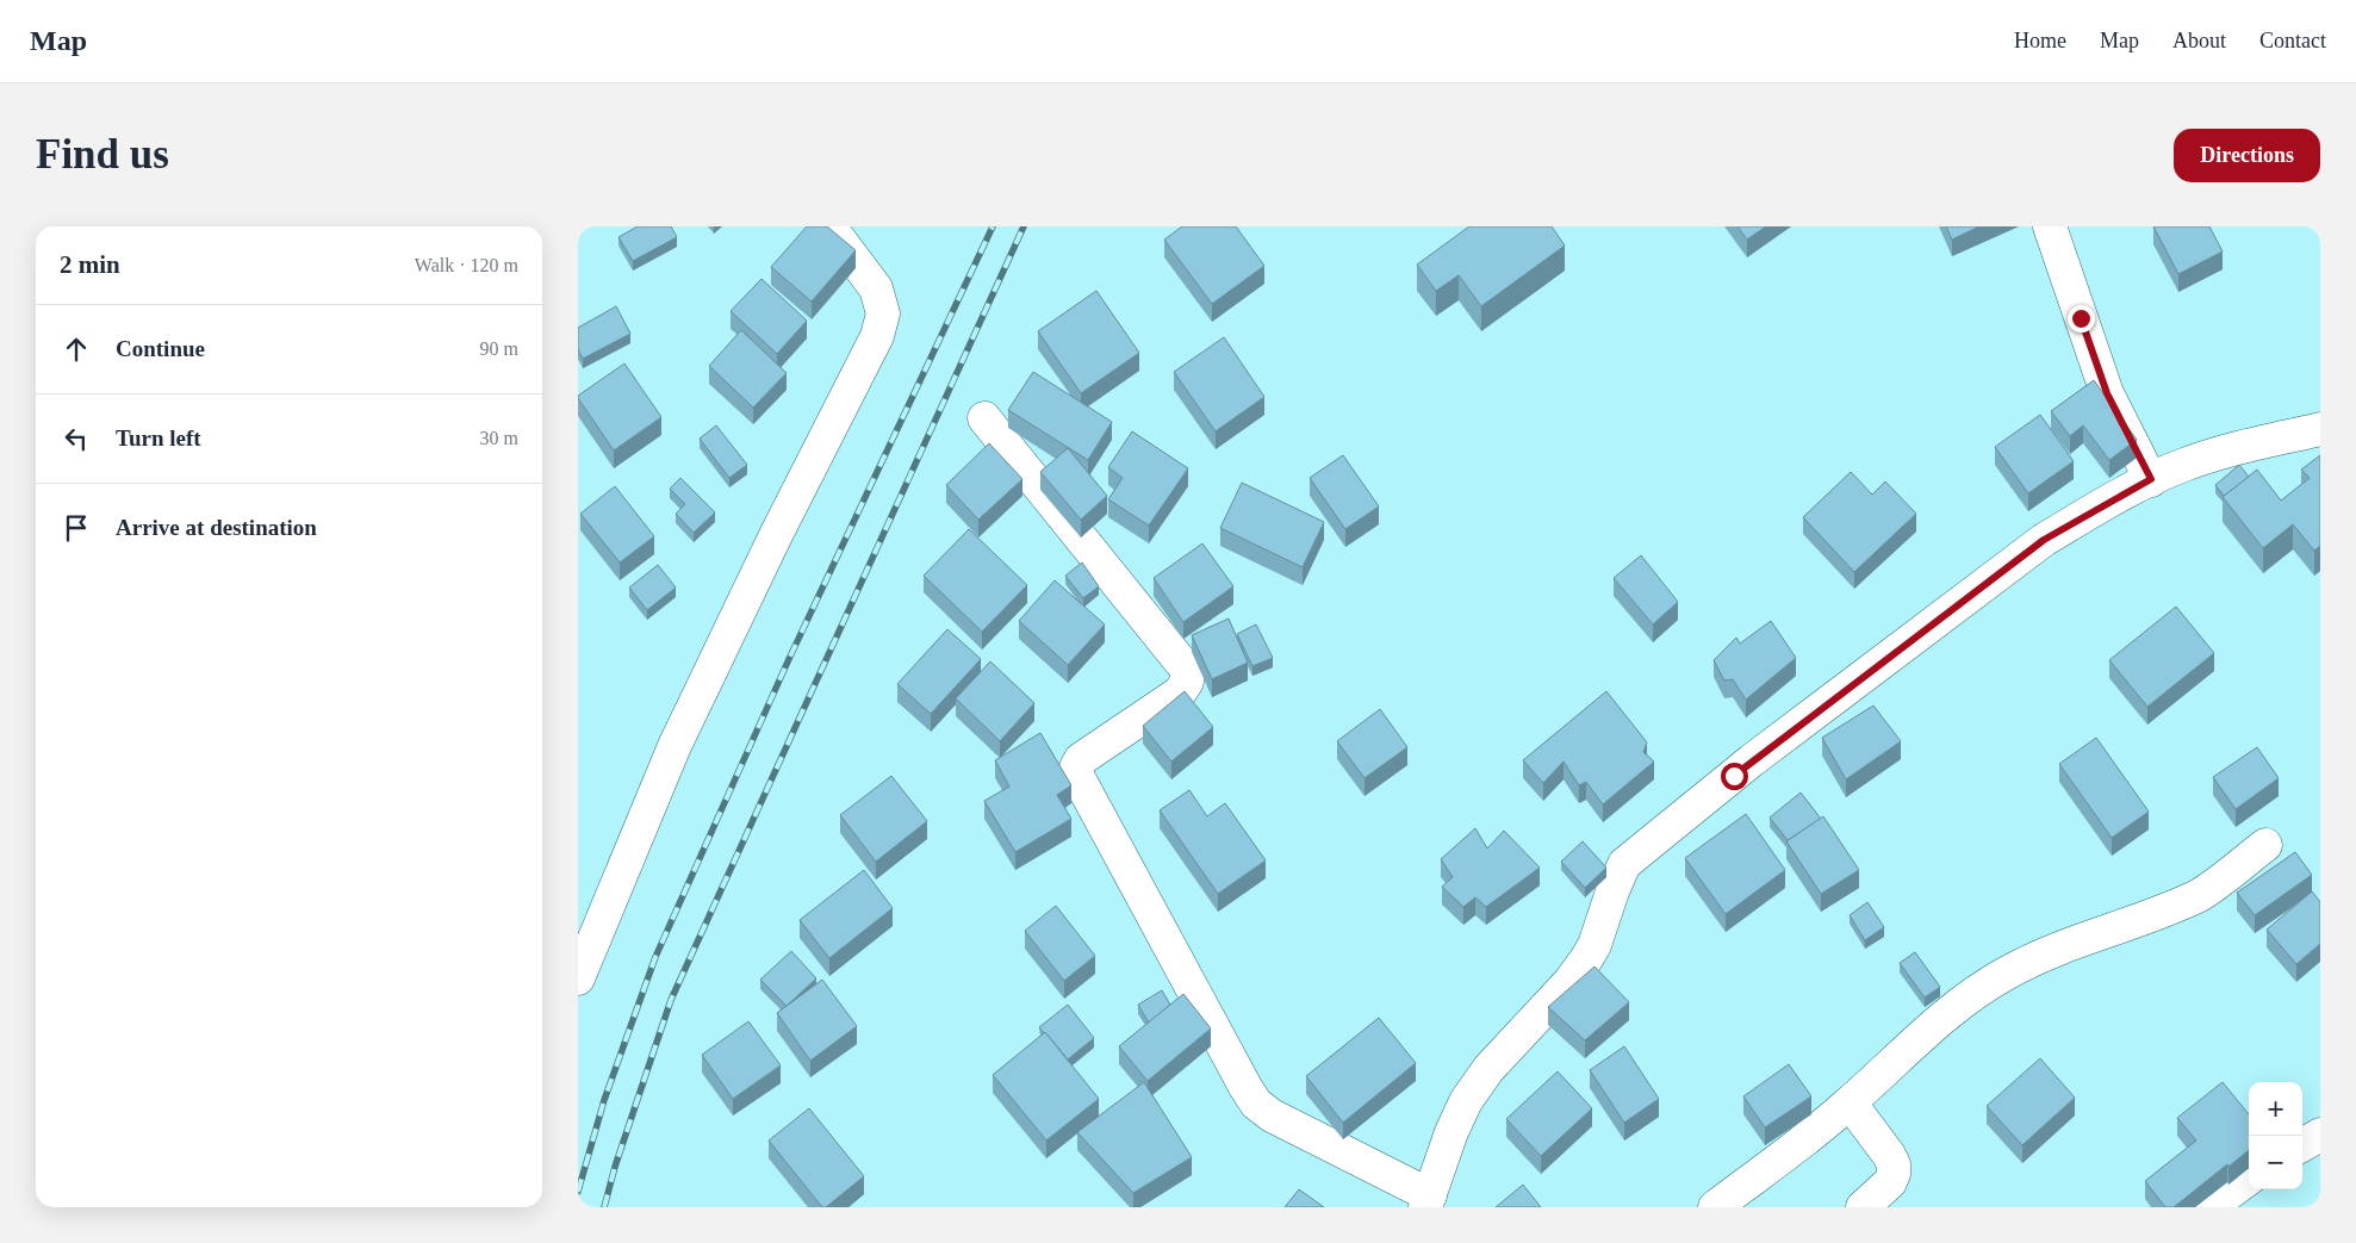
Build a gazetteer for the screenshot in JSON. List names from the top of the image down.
{
  "page": {
    "header": "Map",
    "nav": [
      "Home",
      "Map",
      "About",
      "Contact"
    ],
    "buttons": "Directions",
    "title": "Find us",
    "heading": ["2 min", "Walk · 120 m"],
    "list": [
      ["Continue", "90 m"],
      ["Turn left", "30 m"],
      "Arrive at destination"
    ],
    "map_buttons": ["+", "−"]
  }
}
